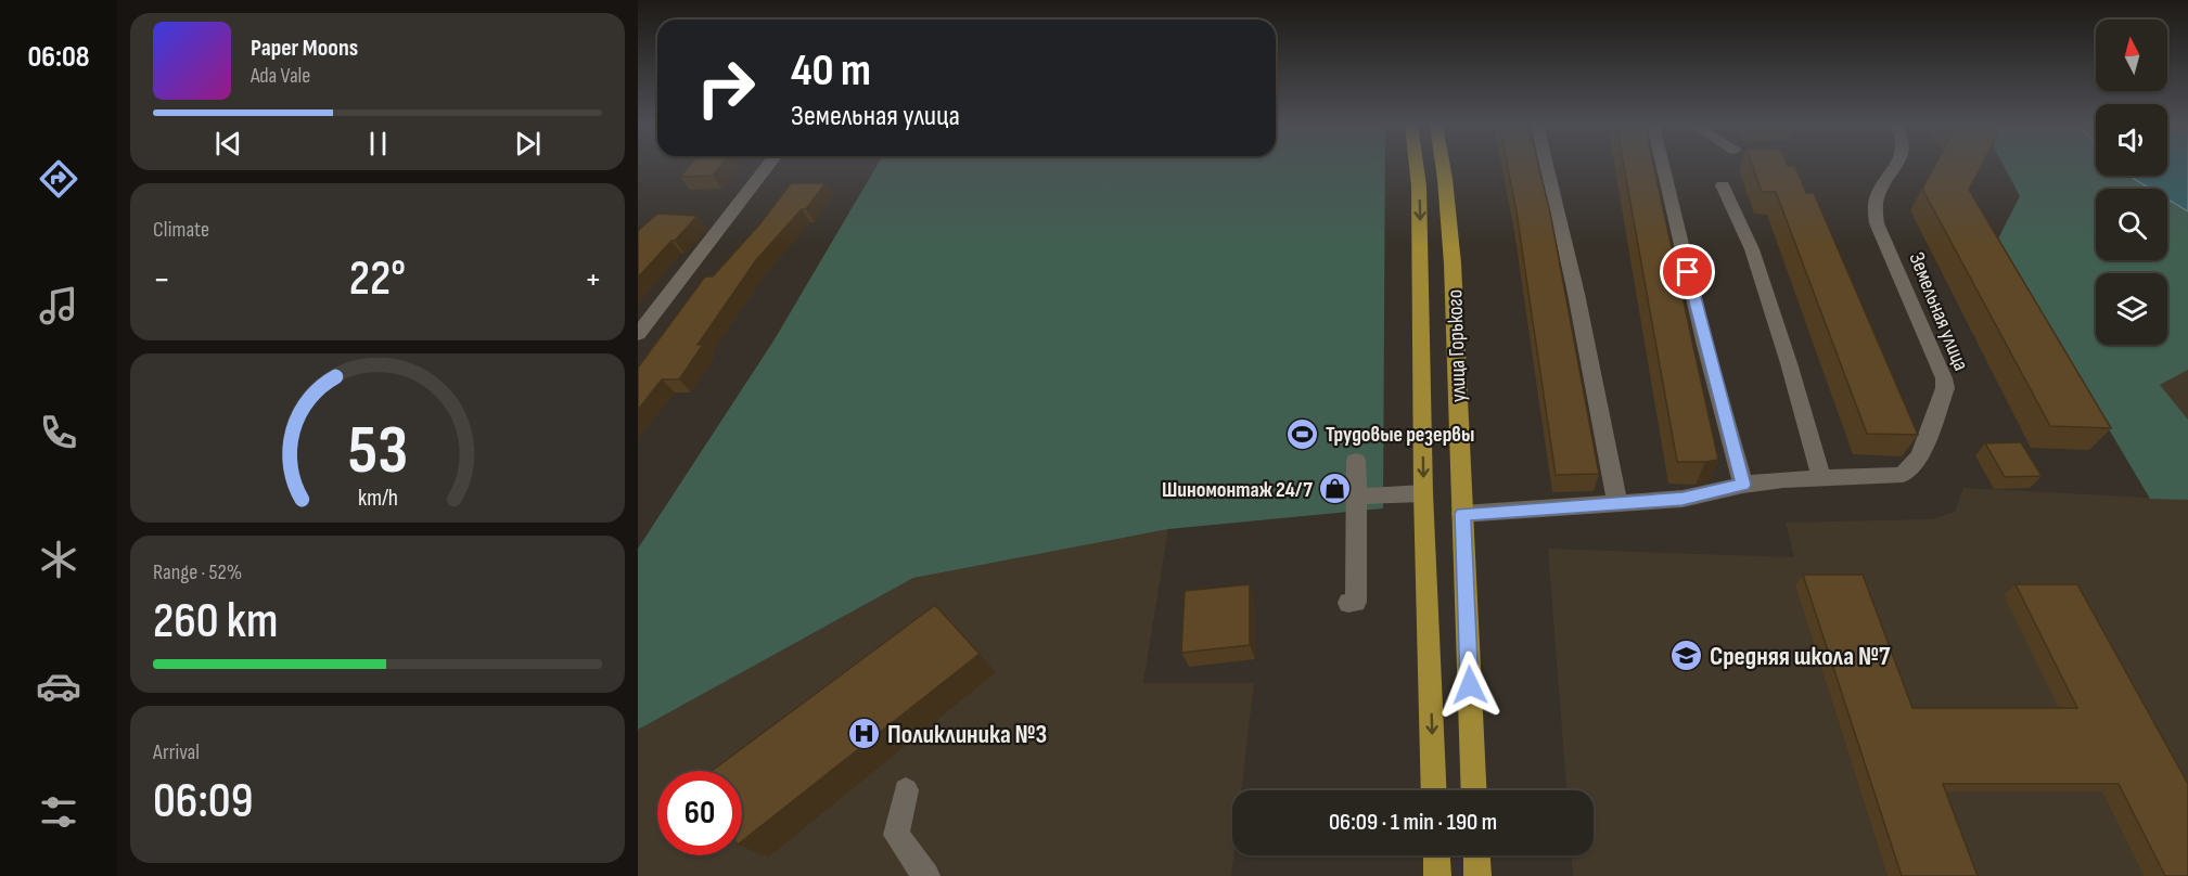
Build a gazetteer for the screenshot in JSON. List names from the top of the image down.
{
  "streets": {
    "main road": ["улица Горького"],
    "street": ["Земельная улица"]
  },
  "crossings": [
    ["Земельная улица", "улица Горького"]
  ],
  "places": {
    "sports": ["Трудовые резервы"],
    "shop": ["Шиномонтаж 24/7"],
    "school or university": ["Средняя школа №7"],
    "hospital": ["Поликлиника №3"]
  },
  "north": "top",
  "page": {
    "tabs": "06:08",
    "turn": ["40 m", "Земельная улица"],
    "song": ["Paper Moons", "Ada Vale"],
    "tile": [
      "Climate",
      ["Range · 52%", "260 km"],
      ["Arrival", "06:09"]
    ],
    "heat": ["−", "22°", "+"],
    "limit": "60",
    "trip": "06:09 · 1 min · 190 m",
    "gauge": ["53", "km/h"]
  }
}
